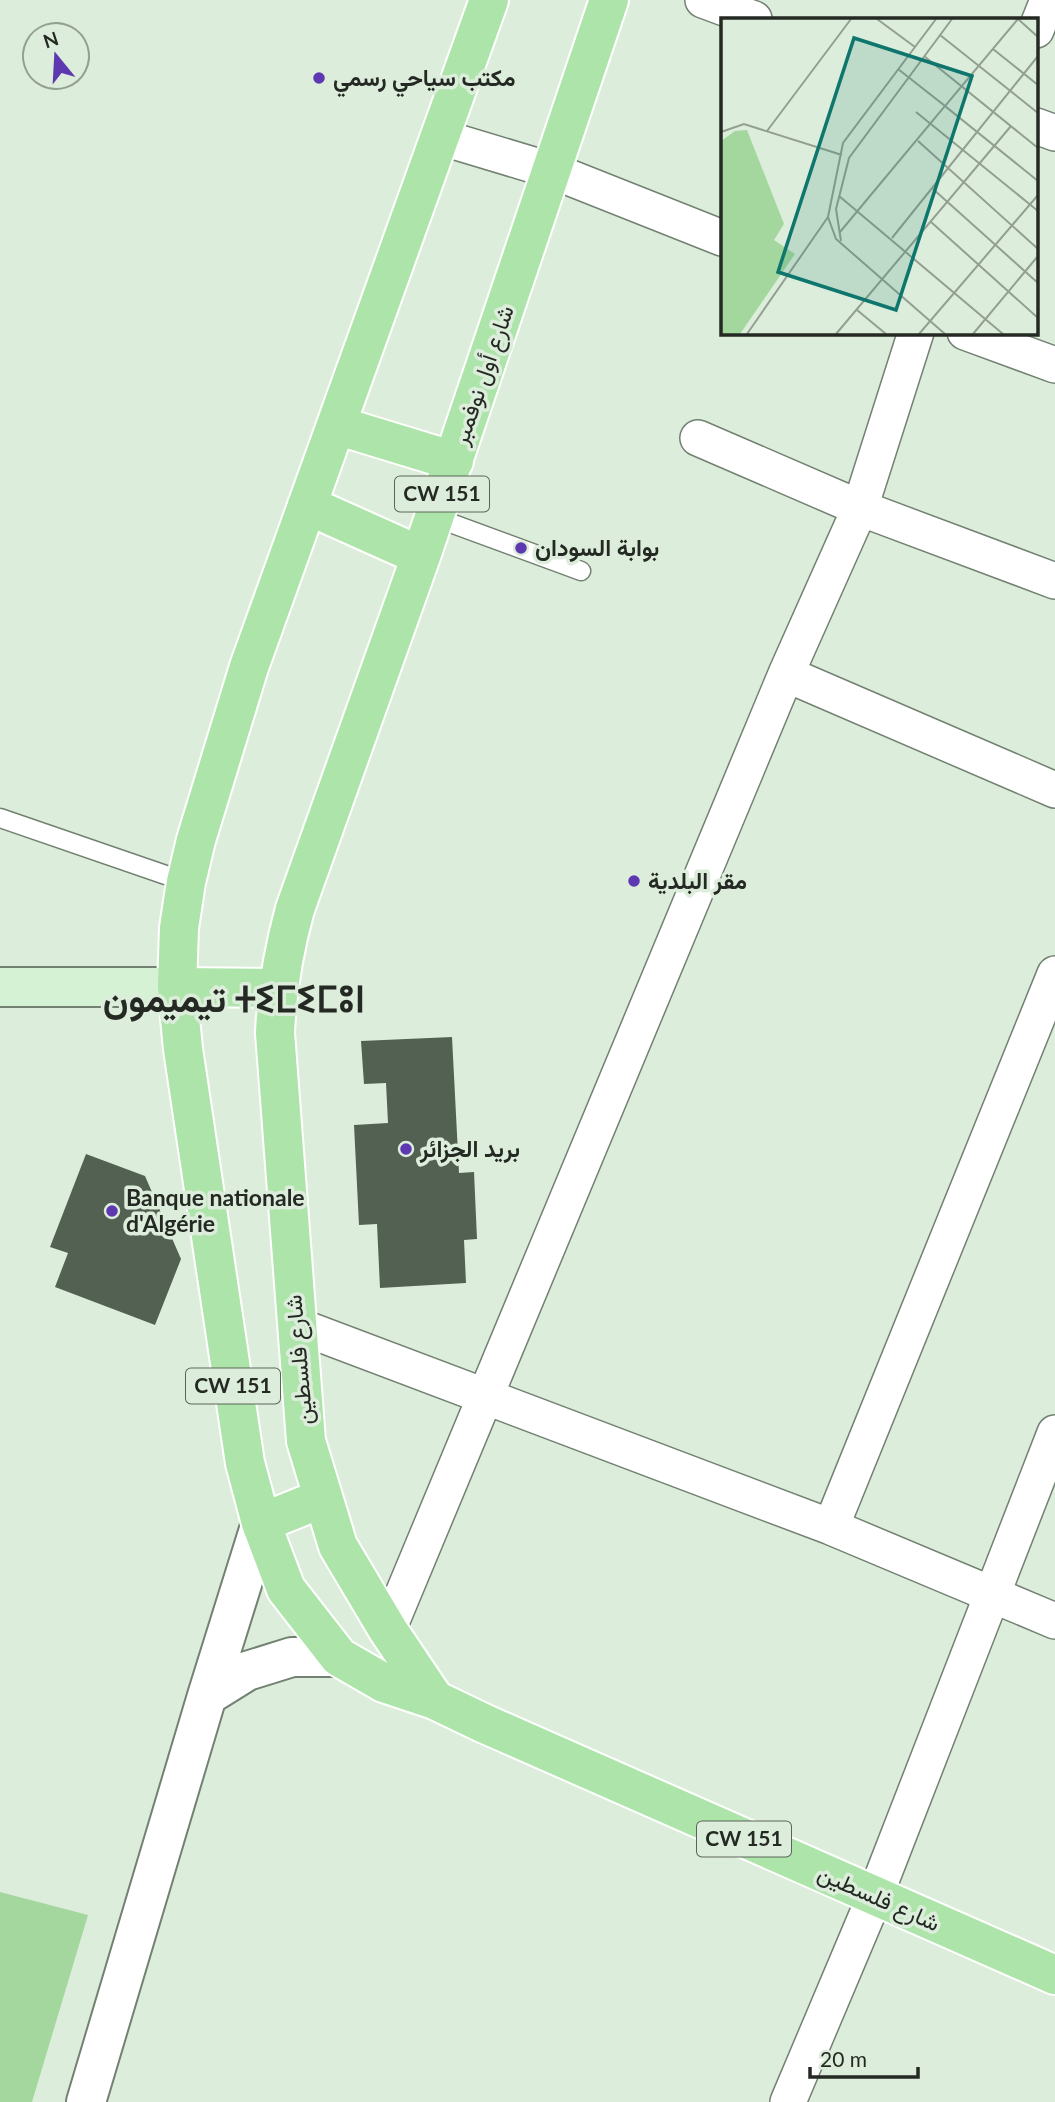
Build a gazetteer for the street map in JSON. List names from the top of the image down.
{
  "streets": {
    "main road": ["شارع أول نوفمبر", "CW 151", "شارع فلسطين"]
  },
  "crossings": [
    ["شارع أول نوفمبر", "شارع فلسطين"],
    ["CW 151", "شارع فلسطين"]
  ],
  "districts": ["تيميمون ⵜⵉⵎⵉⵎⵓⵏ"],
  "places": [
    "مكتب سياحي رسمي",
    "بوابة السودان",
    "مقر البلدية",
    "بريد الجزائر",
    "Banque nationale d'Algérie"
  ],
  "scale_bar": "20 m",
  "north": "top"
}
